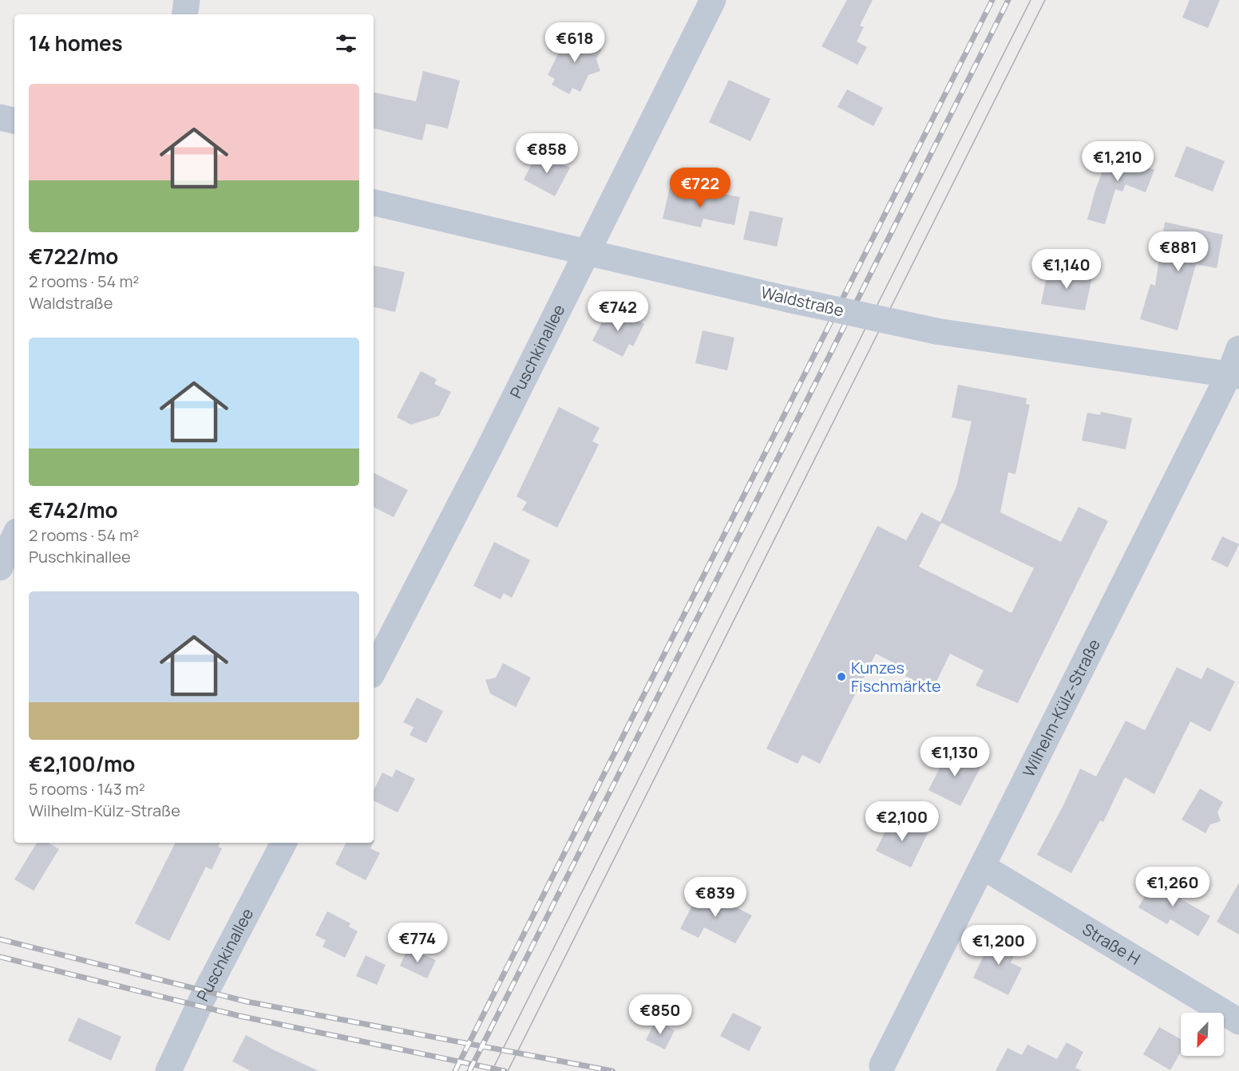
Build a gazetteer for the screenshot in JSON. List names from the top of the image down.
{
  "streets": {
    "street": [
      "Waldstraße",
      "Puschkinallee",
      "Wilhelm-Külz-Straße",
      "Straße H"
    ]
  },
  "crossings": [
    ["Waldstraße", "Puschkinallee"],
    ["Waldstraße", "Wilhelm-Külz-Straße"],
    ["Wilhelm-Külz-Straße", "Straße H"]
  ],
  "places": ["Kunzes Fischmärkte"],
  "north": "bottom left",
  "page": {
    "heading": "14 homes",
    "price": [
      "€618",
      "€858",
      "€1,210",
      "€722",
      "€881",
      "€1,140",
      "€742",
      "€1,130",
      "€2,100",
      "€1,260",
      "€839",
      "€774",
      "€1,200",
      "€850"
    ],
    "list": [
      {
        "name": "€722/mo",
        "note": "2 rooms · 54 m² · Waldstraße"
      },
      {
        "name": "€742/mo",
        "note": "2 rooms · 54 m² · Puschkinallee"
      },
      {
        "name": "€2,100/mo",
        "note": "5 rooms · 143 m² · Wilhelm-Külz-Straße"
      }
    ]
  }
}
